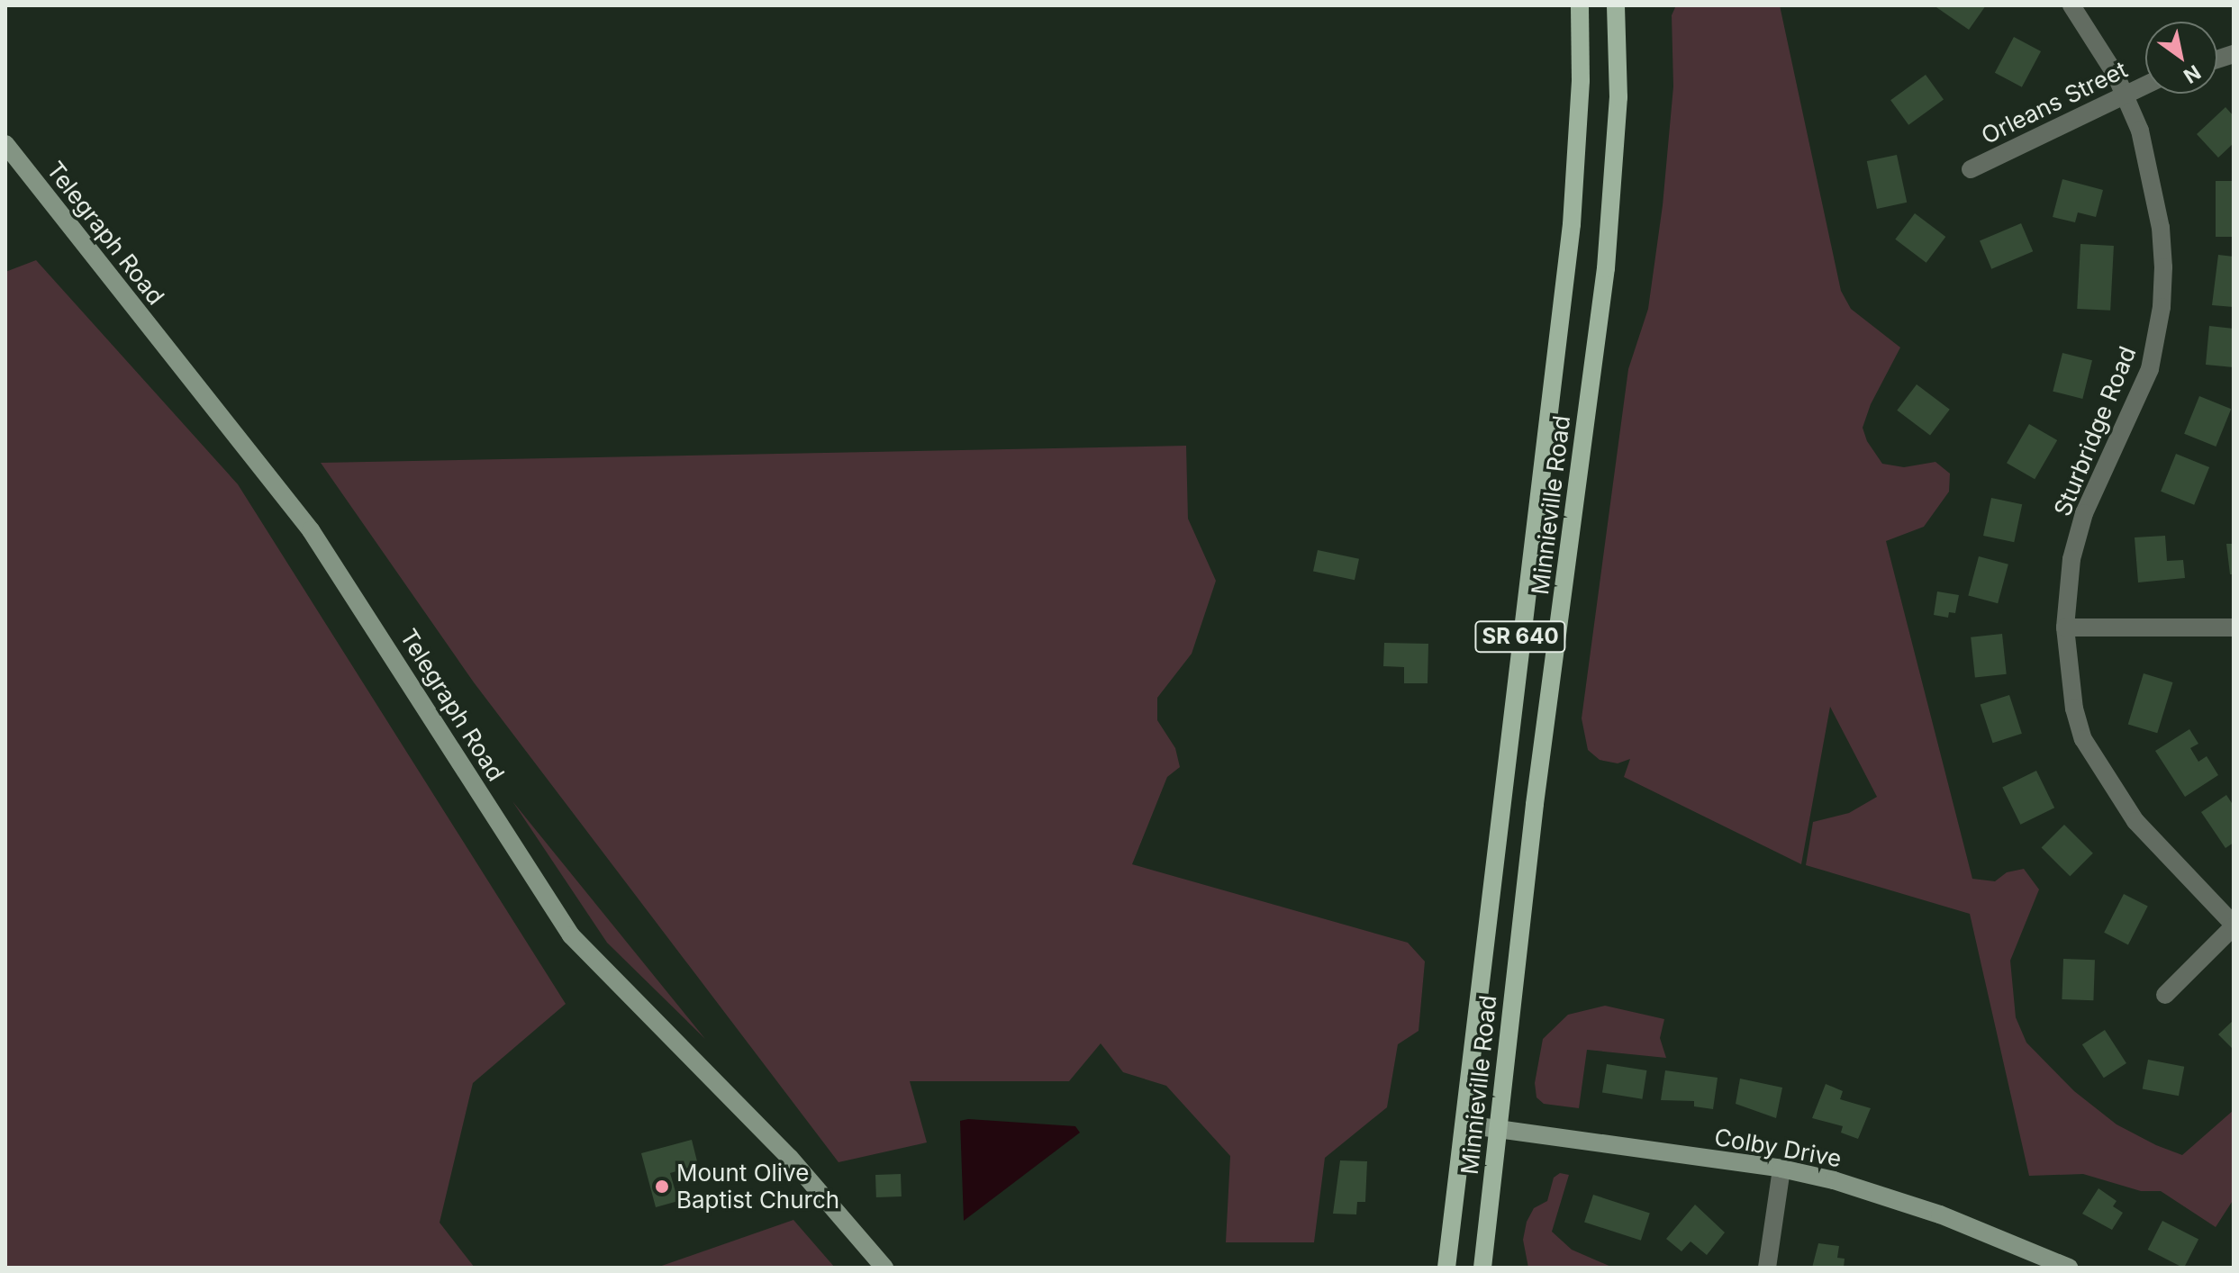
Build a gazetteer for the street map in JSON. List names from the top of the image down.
{
  "streets": {
    "main road": [
      "Telegraph Road",
      "Minnieville Road",
      "SR 640",
      "Colby Drive"
    ],
    "street": ["Orleans Street", "Sturbridge Road"]
  },
  "crossings": [
    ["Orleans Street", "Sturbridge Road"],
    ["Minnieville Road", "Colby Drive"]
  ],
  "places": ["Mount Olive Baptist Church"],
  "north": "bottom right"
}
